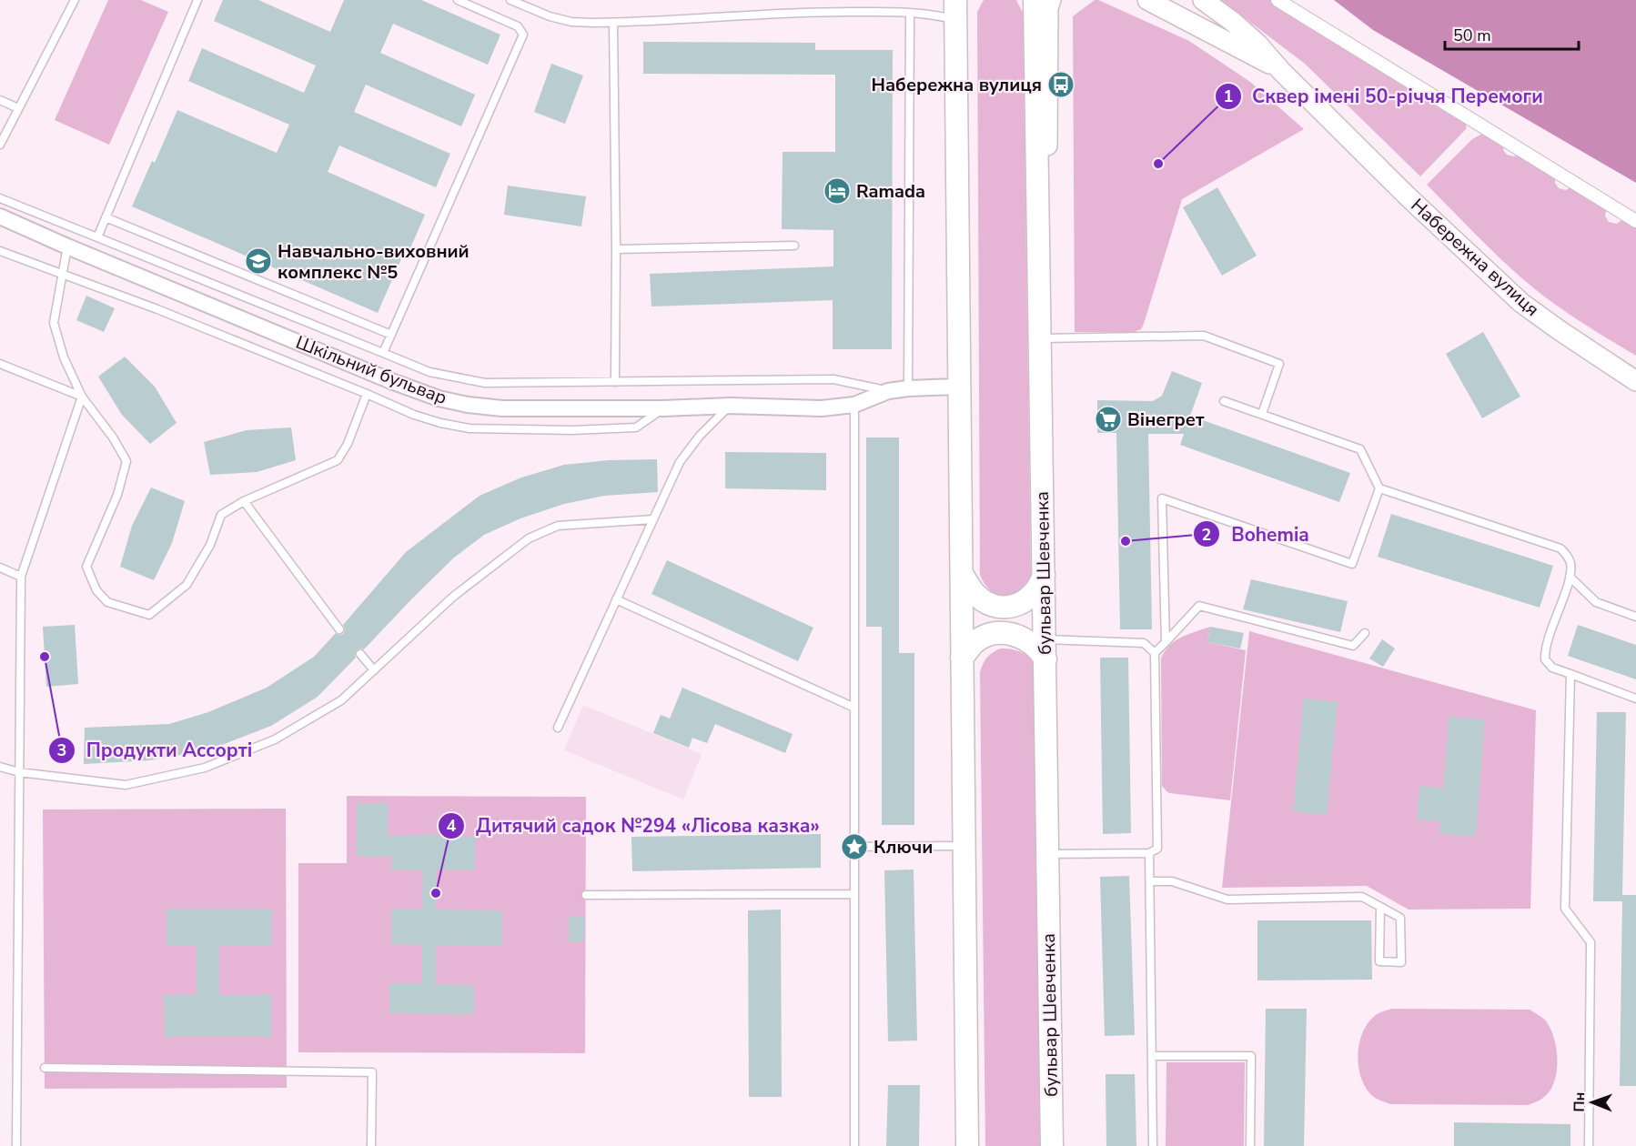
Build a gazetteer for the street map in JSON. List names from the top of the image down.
{
  "streets": {
    "main road": ["бульвар Шевченка"],
    "street": ["Набережна вулиця", "Шкільний бульвар"]
  },
  "places": {
    "bus stop": ["Набережна вулиця"],
    "other": [
      "Сквер імені 50-річчя Перемоги",
      "Bohemia",
      "Продукти Ассорті",
      "Дитячий садок №294 «Лісова казка»"
    ],
    "hotel": ["Ramada"],
    "school or university": ["Навчально-виховний комплекс №5"],
    "supermarket": ["Вінегрет"],
    "place": ["Ключи"]
  },
  "scale_bar": "50 m",
  "north": "left"
}
